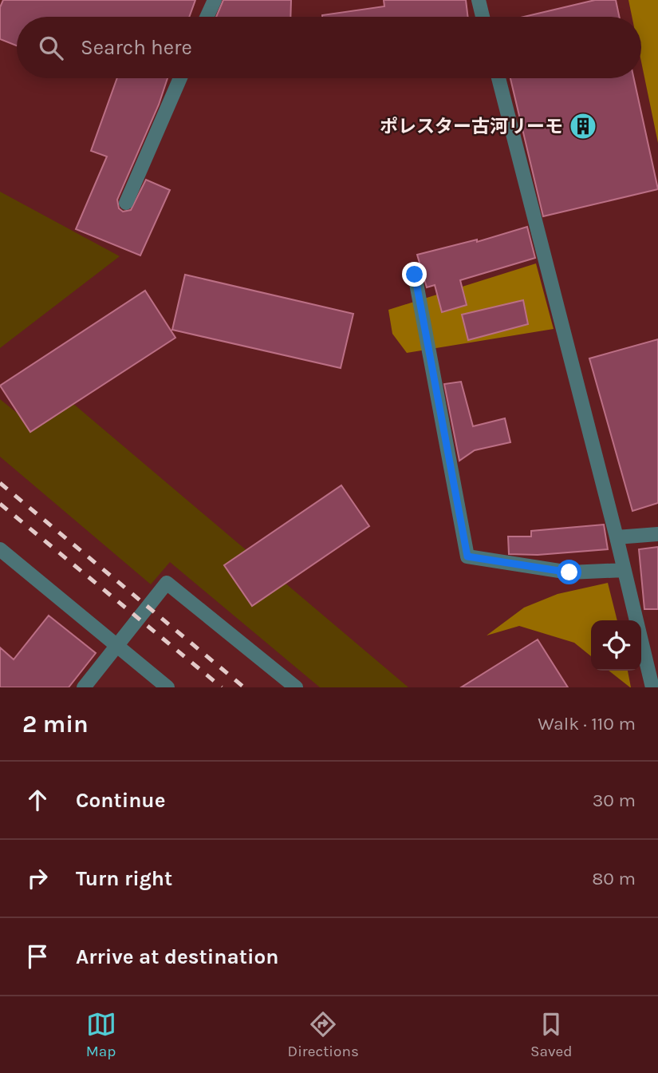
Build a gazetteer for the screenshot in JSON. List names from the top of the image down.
{
  "places": {
    "building": ["ポレスター古河リーモ"]
  },
  "page": {
    "search": "Search here",
    "heading": ["2 min", "Walk · 110 m"],
    "list": [
      ["Continue", "30 m"],
      ["Turn right", "80 m"],
      "Arrive at destination"
    ],
    "nav": ["Map", "Directions", "Saved"]
  }
}
